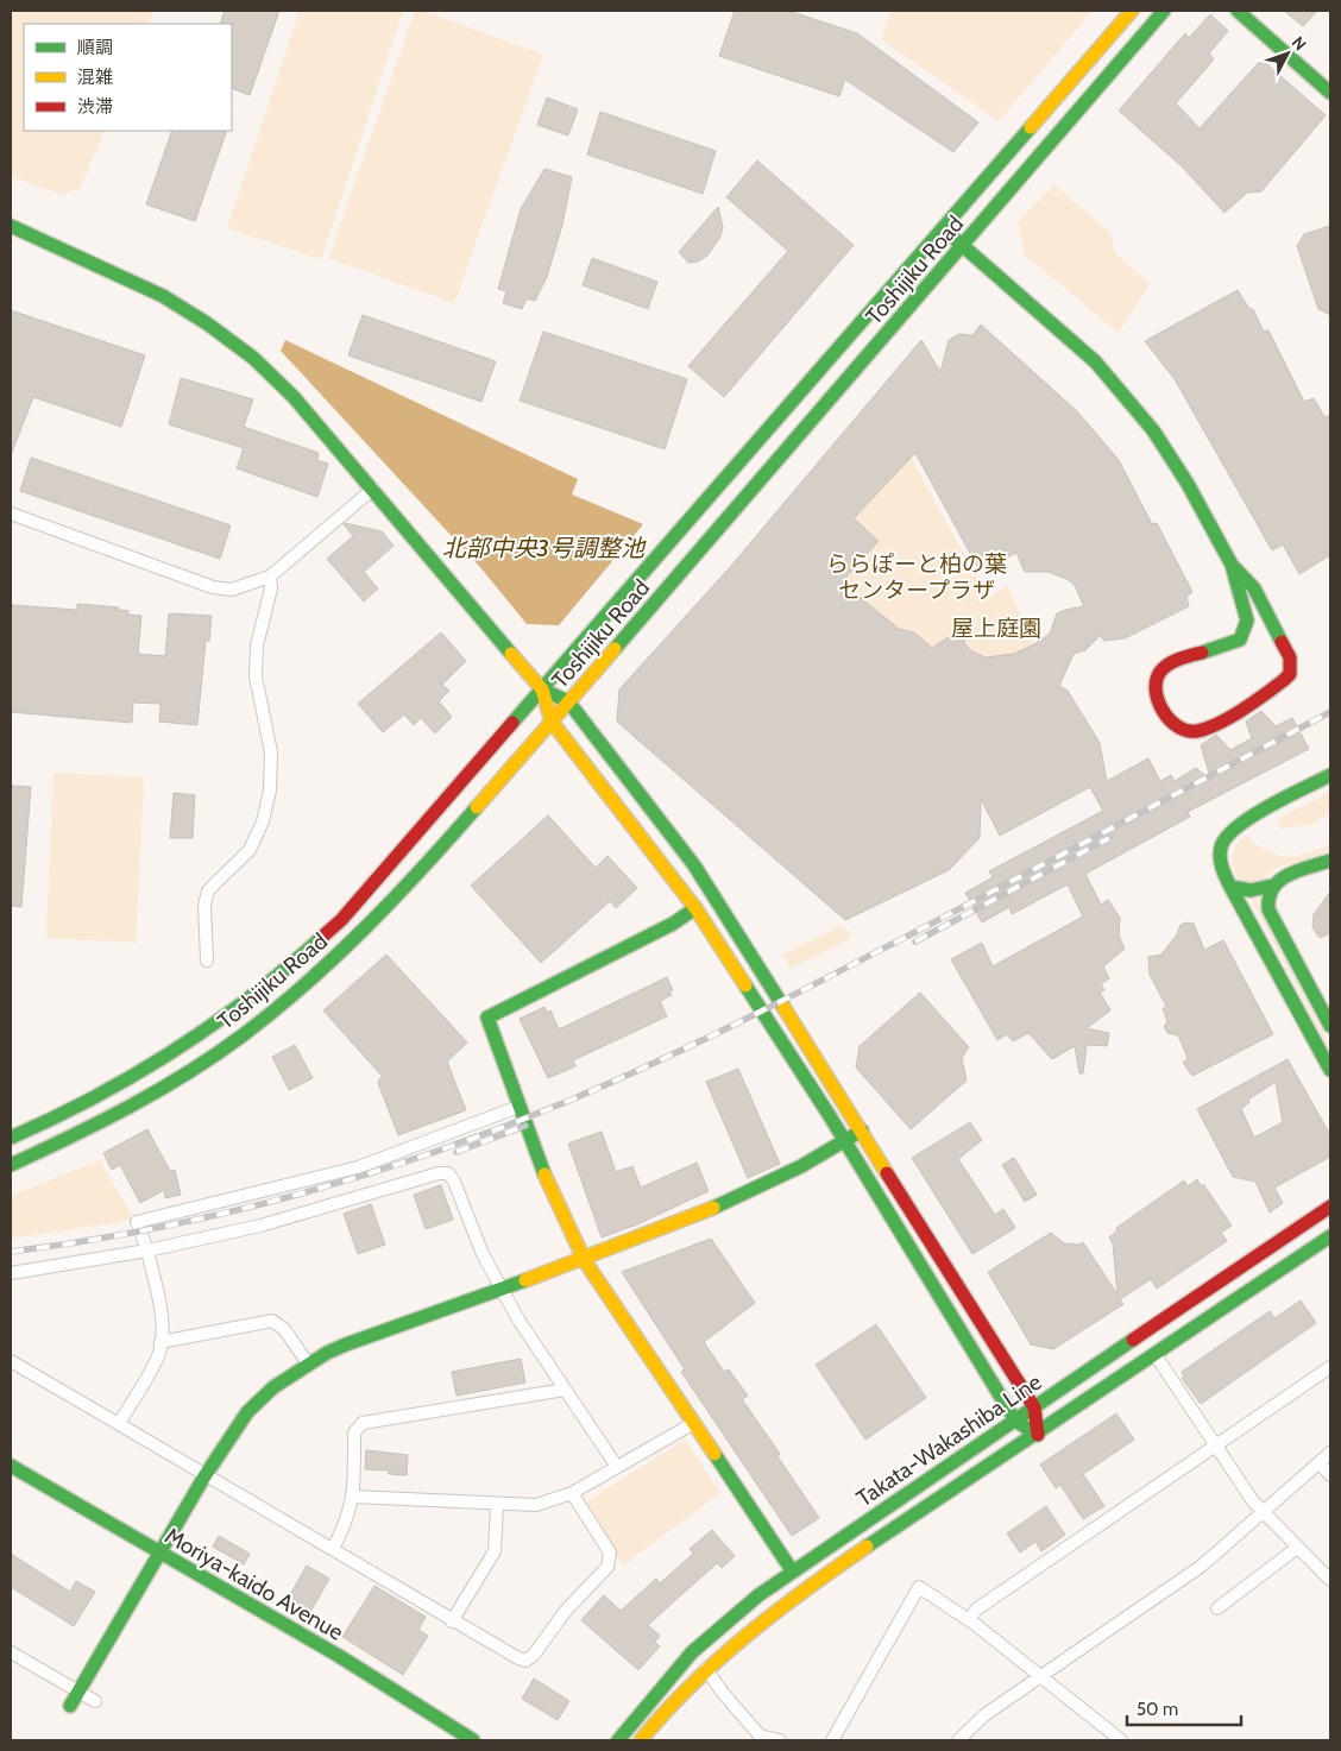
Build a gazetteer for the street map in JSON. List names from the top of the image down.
{
  "streets": {
    "street": ["Toshijiku Road", "Takata-Wakashiba Line", "Moriya-kaido Avenue"]
  },
  "water": ["北部中央3号調整池"],
  "parks": ["ららぽーと柏の葉 センタープラザ", "屋上庭園"],
  "legend": ["順調", "混雑", "渋滞"],
  "scale_bar": "50 m",
  "north": "top right"
}
